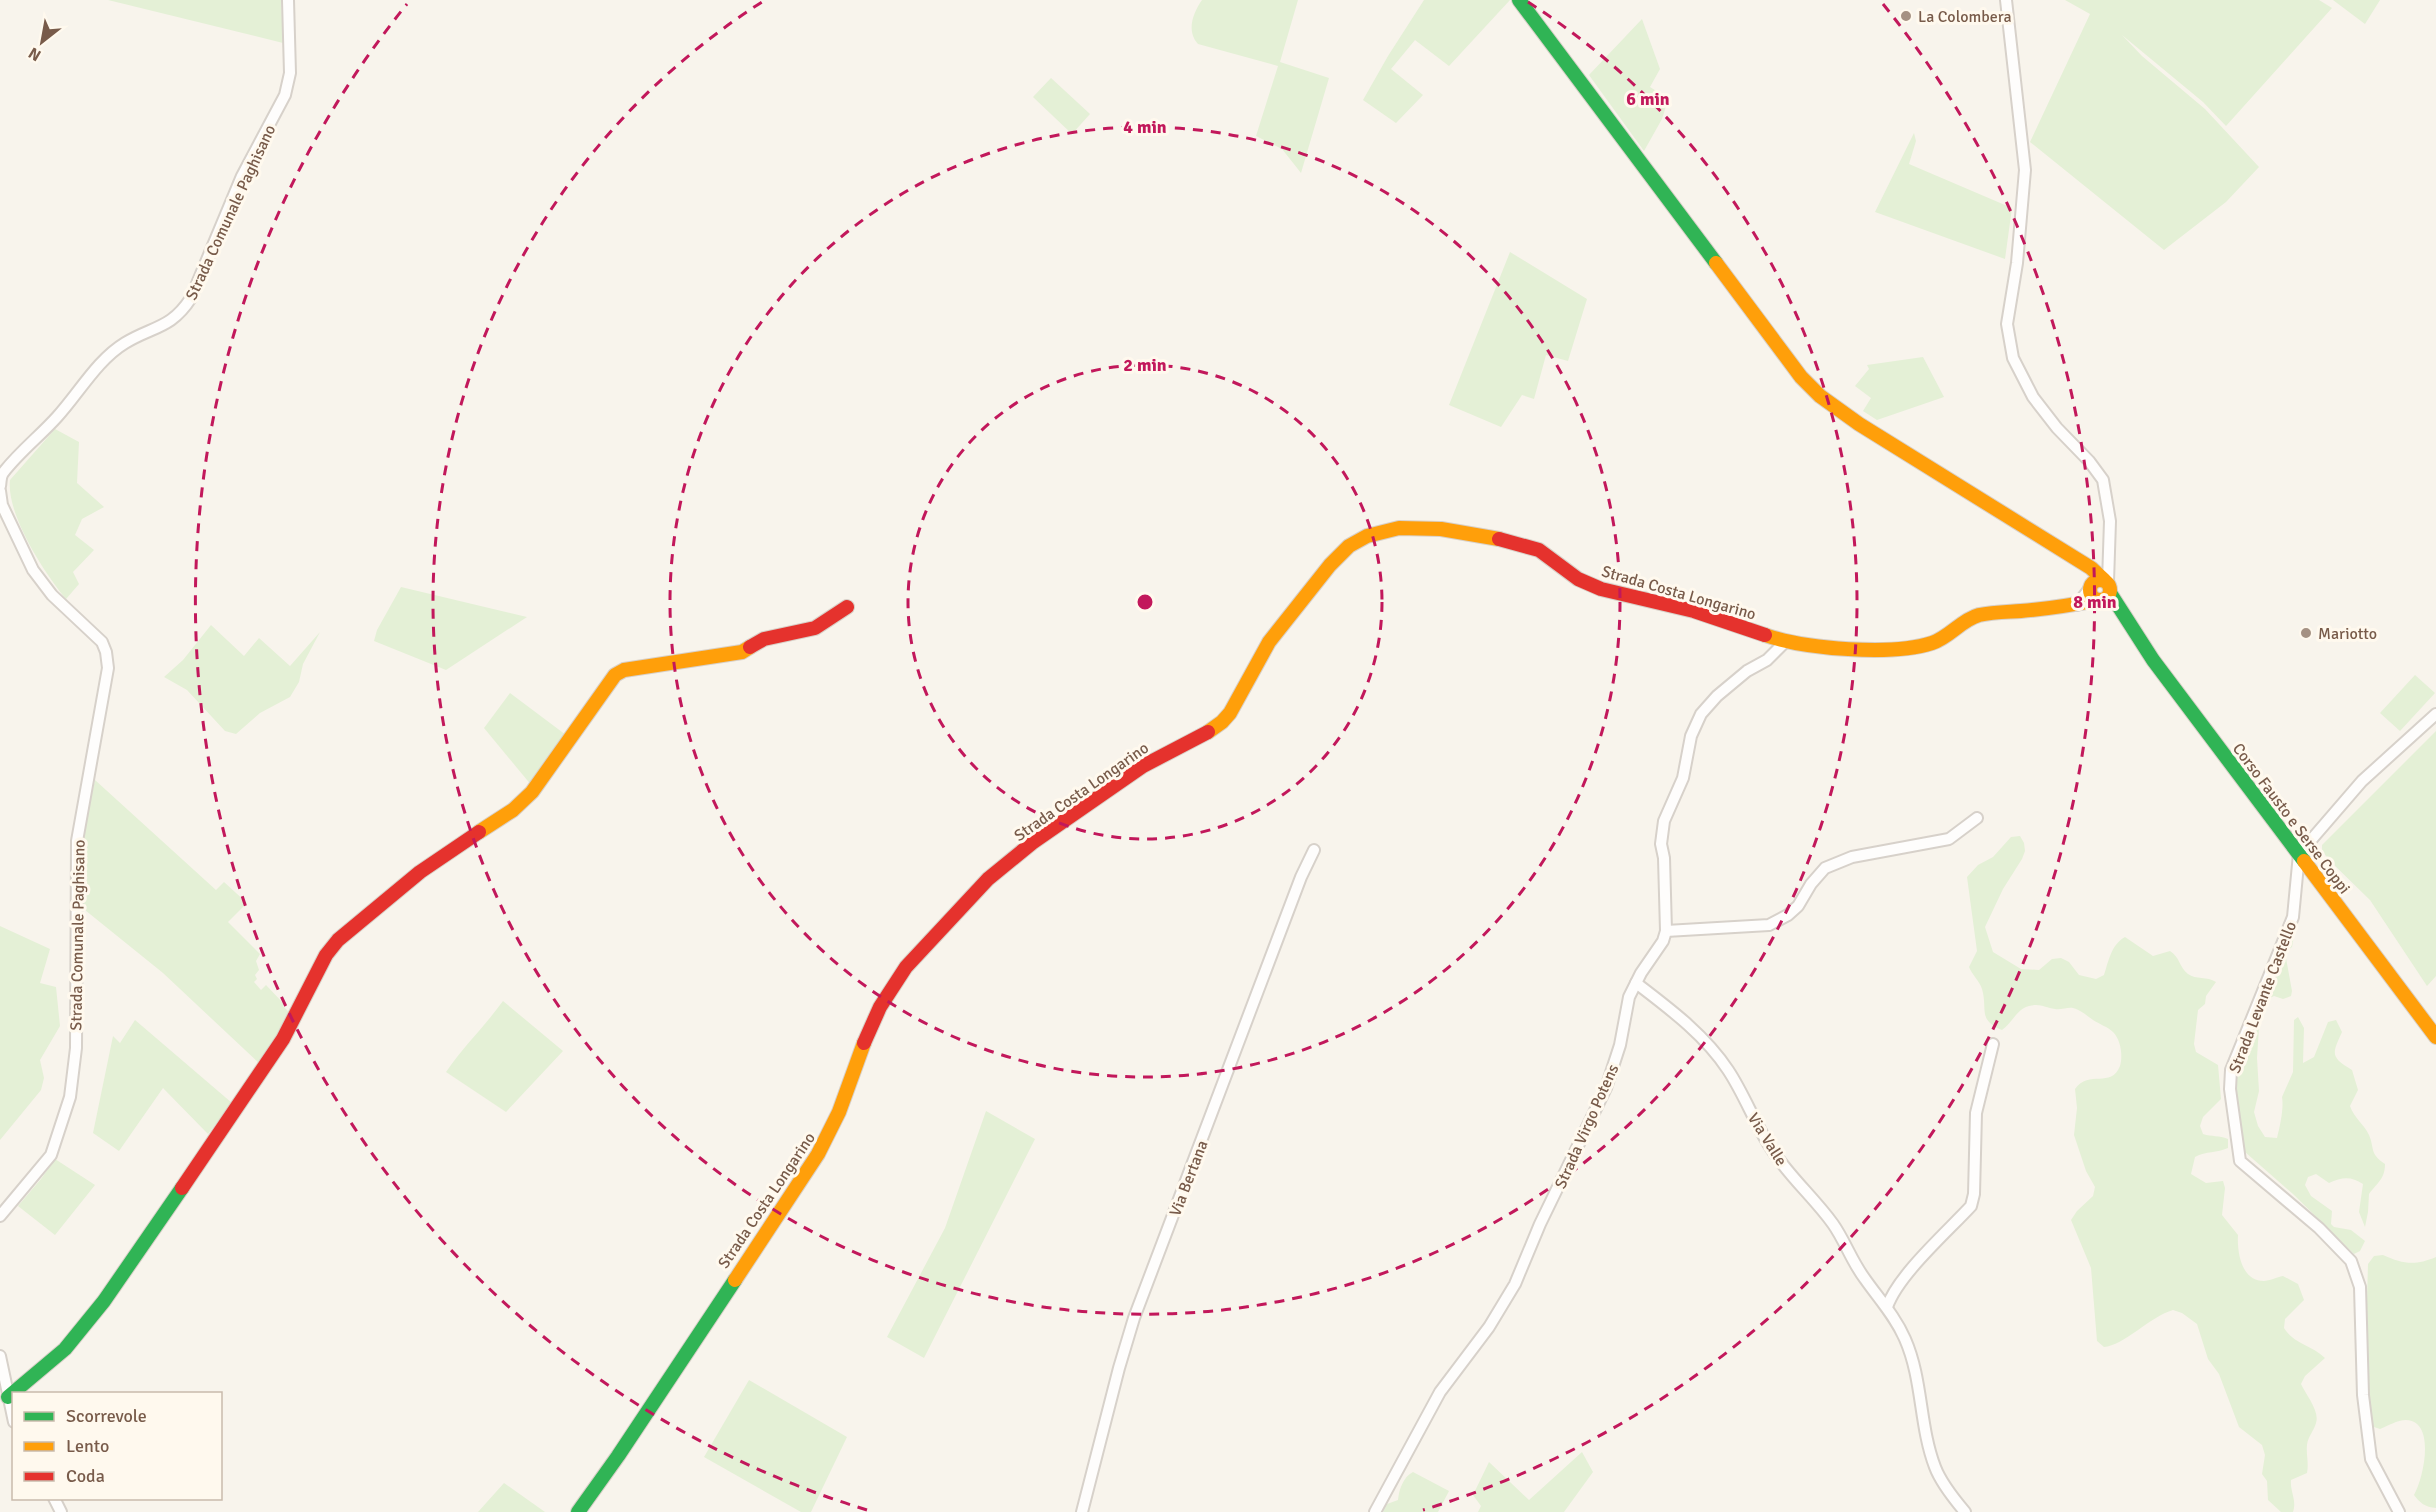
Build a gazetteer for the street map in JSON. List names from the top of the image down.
{
  "streets": {
    "street": [
      "Strada Comunale Paghisano",
      "Strada Costa Longarino",
      "Corso Fausto e Serse Coppi",
      "Strada Levante Castello",
      "Strada Virgo Potens",
      "Via Valle",
      "Via Bertana"
    ]
  },
  "crossings": [
    ["Strada Costa Longarino", "Corso Fausto e Serse Coppi"],
    ["Strada Costa Longarino", "Strada Virgo Potens"],
    ["Corso Fausto e Serse Coppi", "Strada Levante Castello"],
    ["Strada Virgo Potens", "Via Valle"]
  ],
  "places": ["La Colombera", "Mariotto"],
  "legend": ["Scorrevole", "Lento", "Coda"],
  "north": "bottom left",
  "rings": [
    "6 min",
    "4 min",
    "2 min",
    "8 min"
  ]
}
